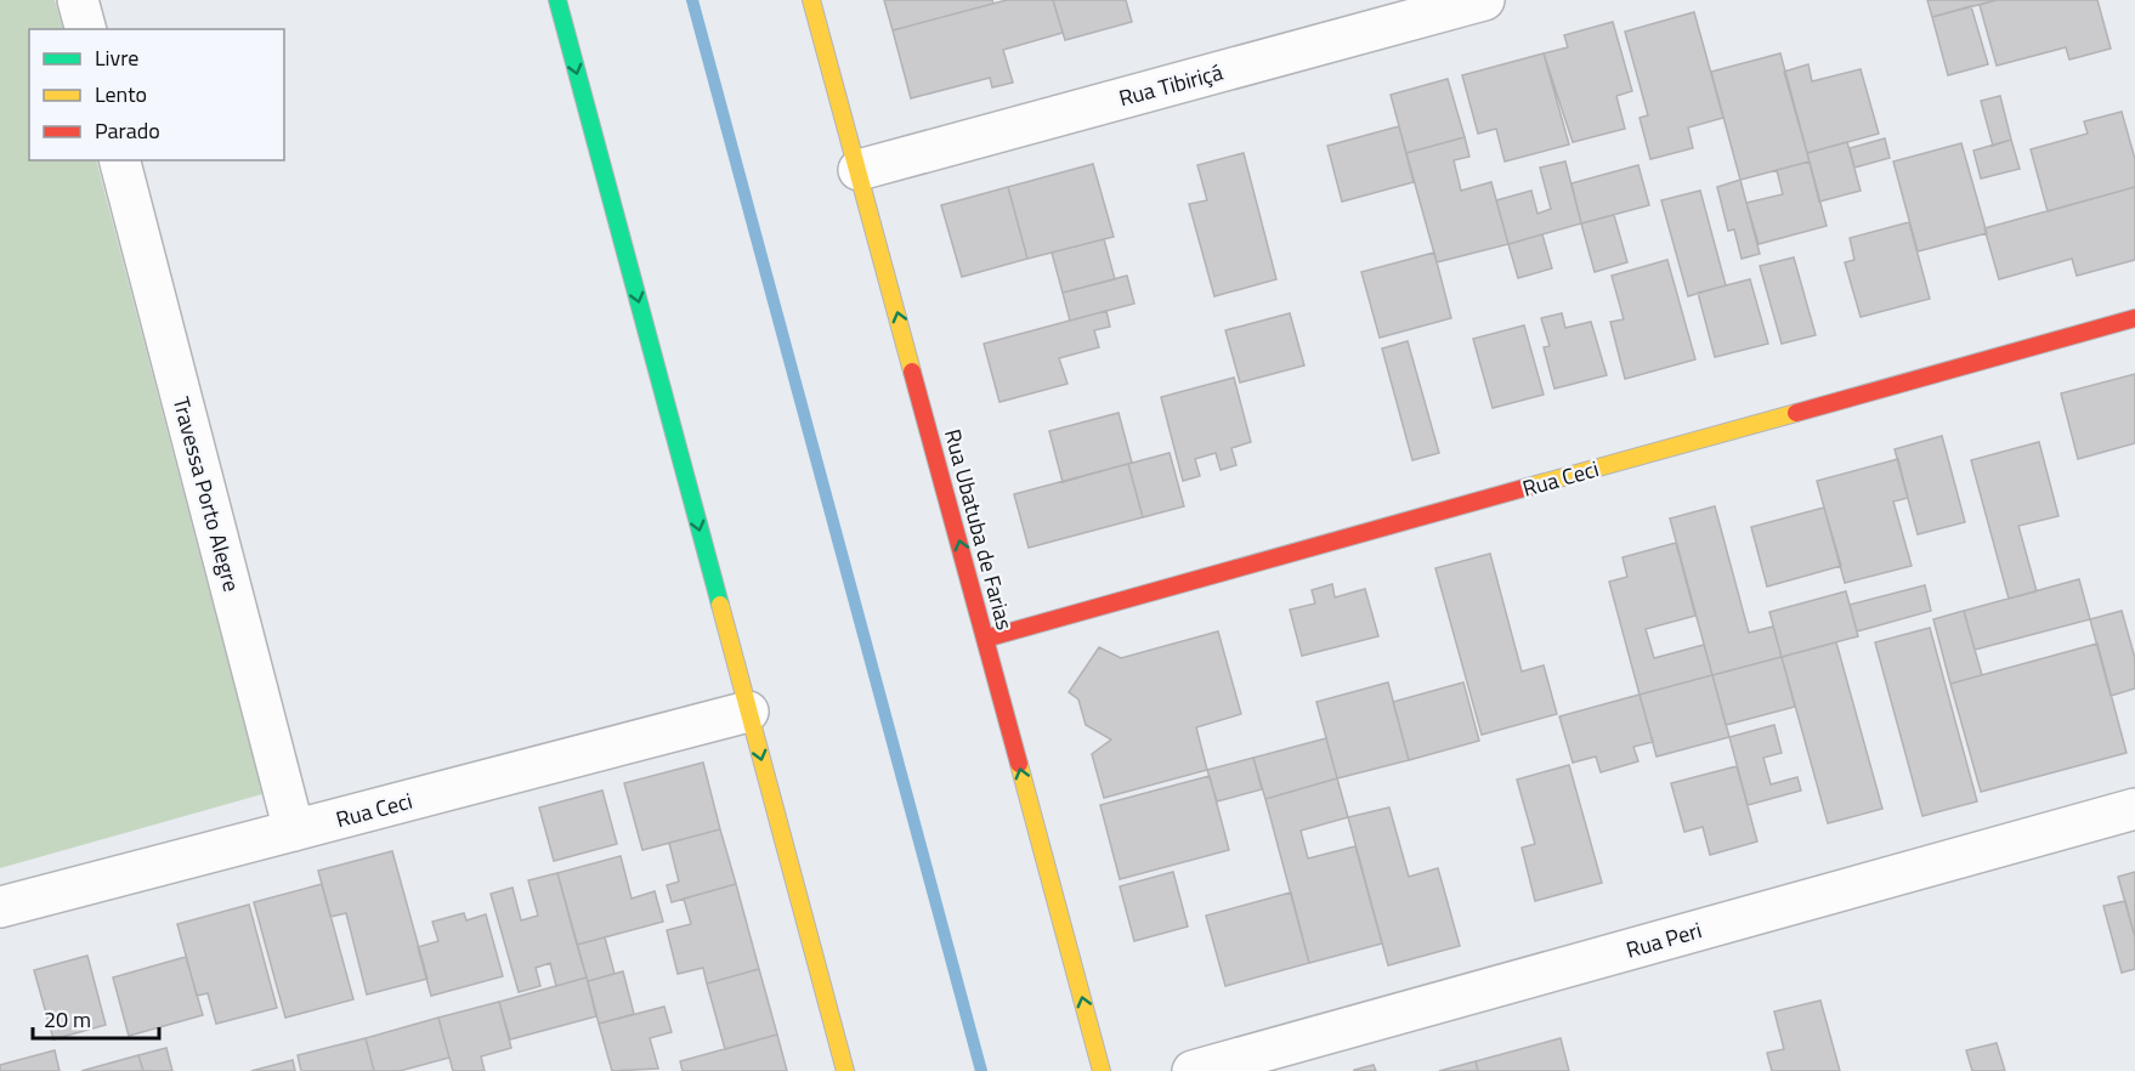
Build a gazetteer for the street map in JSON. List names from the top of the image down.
{
  "streets": {
    "street": [
      "Rua Tibiriçá",
      "Rua Ceci",
      "Travessa Porto Alegre",
      "Rua Ubatuba de Farias",
      "Rua Peri"
    ]
  },
  "crossings": [
    ["Rua Tibiriçá", "Rua Ubatuba de Farias"],
    ["Rua Ceci", "Travessa Porto Alegre"],
    ["Rua Ceci", "Rua Ubatuba de Farias"]
  ],
  "one_way": ["Rua Ubatuba de Farias"],
  "legend": ["Livre", "Lento", "Parado"],
  "scale_bar": "20 m"
}
